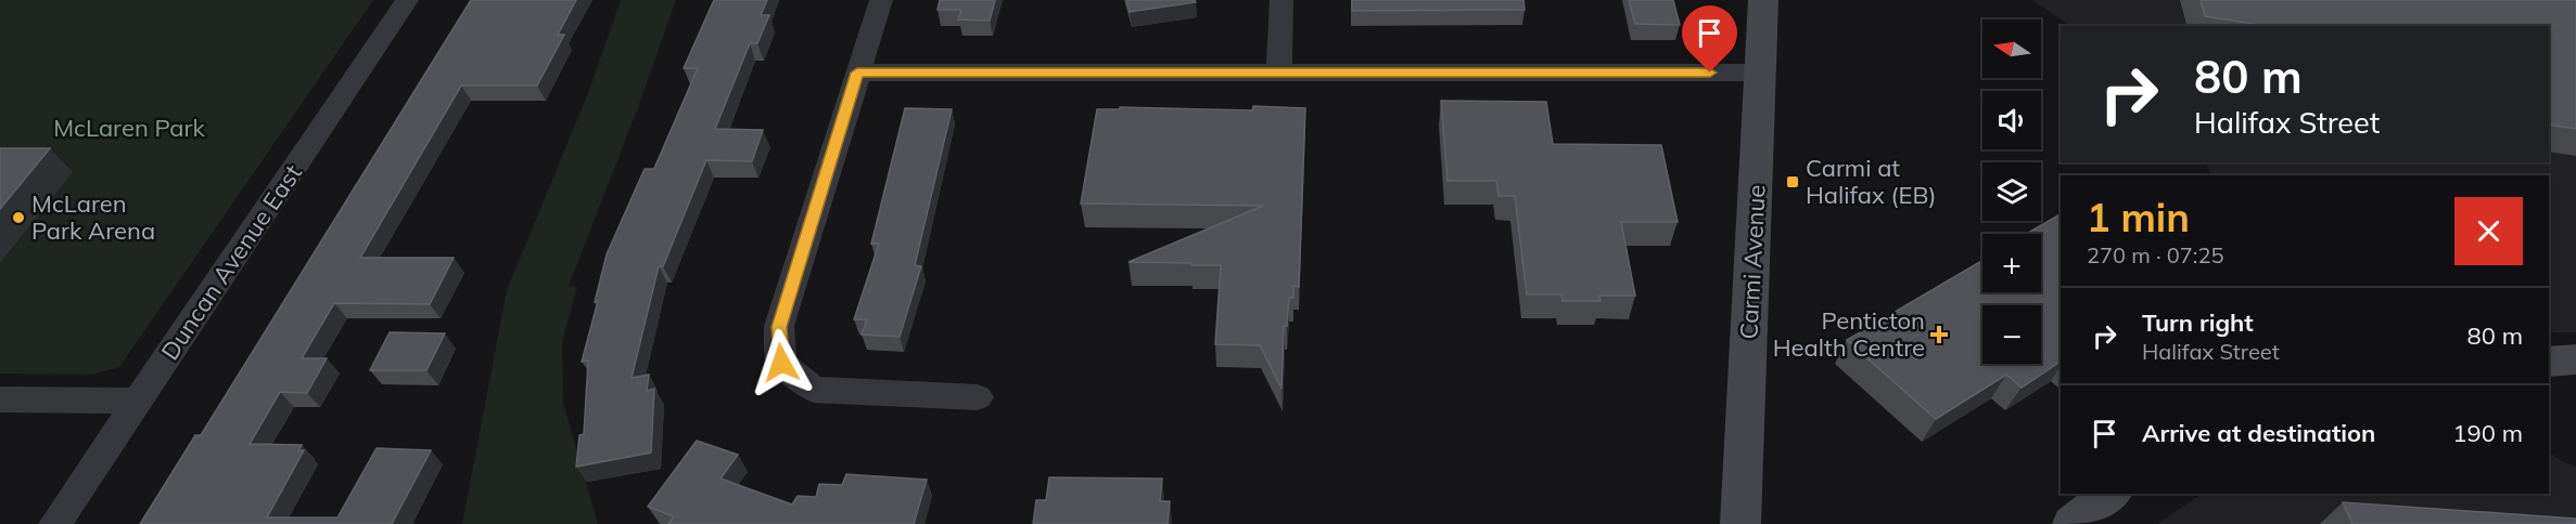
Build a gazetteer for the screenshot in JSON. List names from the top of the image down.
{
  "streets": {
    "street": ["Duncan Avenue East", "Carmi Avenue"]
  },
  "parks": ["McLaren Park"],
  "places": {
    "transit": ["Carmi at Halifax (EB)"],
    "other": ["McLaren Park Arena"],
    "health": ["Penticton Health Centre"]
  },
  "north": "left",
  "page": {
    "map_buttons": ["+", "−"],
    "turn": ["80 m", "Halifax Street"],
    "heading": ["1 min", "270 m · 07:25"],
    "list": [
      {
        "name": "Turn right",
        "note": "Halifax Street",
        "value": "80 m"
      },
      {
        "name": "Arrive at destination",
        "value": "190 m"
      }
    ]
  }
}
